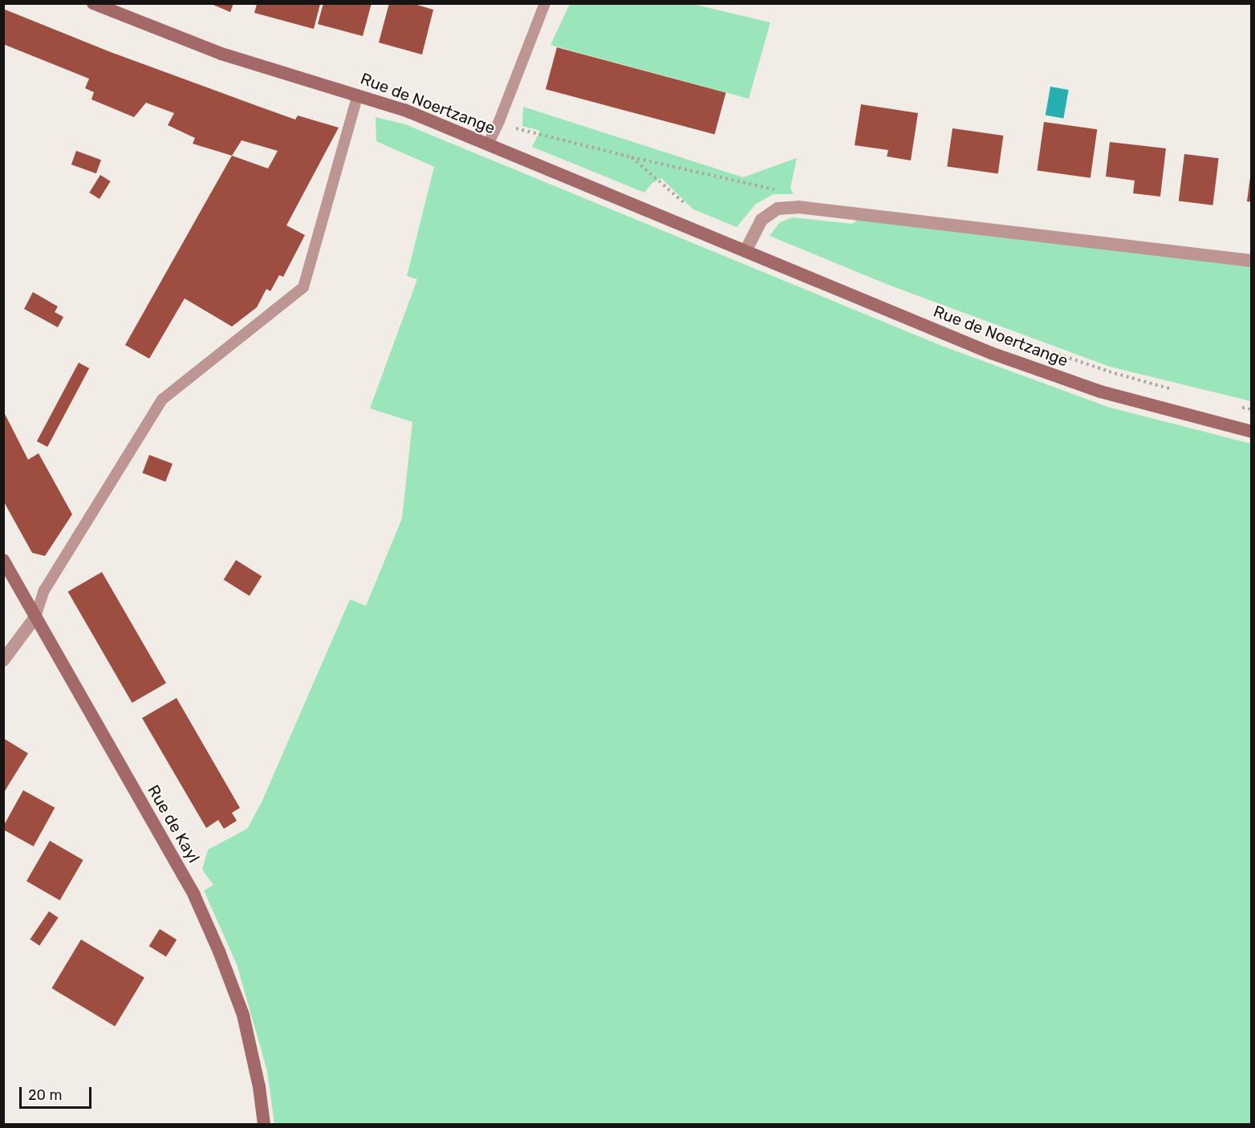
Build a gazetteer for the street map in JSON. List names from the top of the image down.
{
  "streets": {
    "main road": ["Rue de Noertzange", "Rue de Kayl"]
  },
  "scale_bar": "20 m"
}
